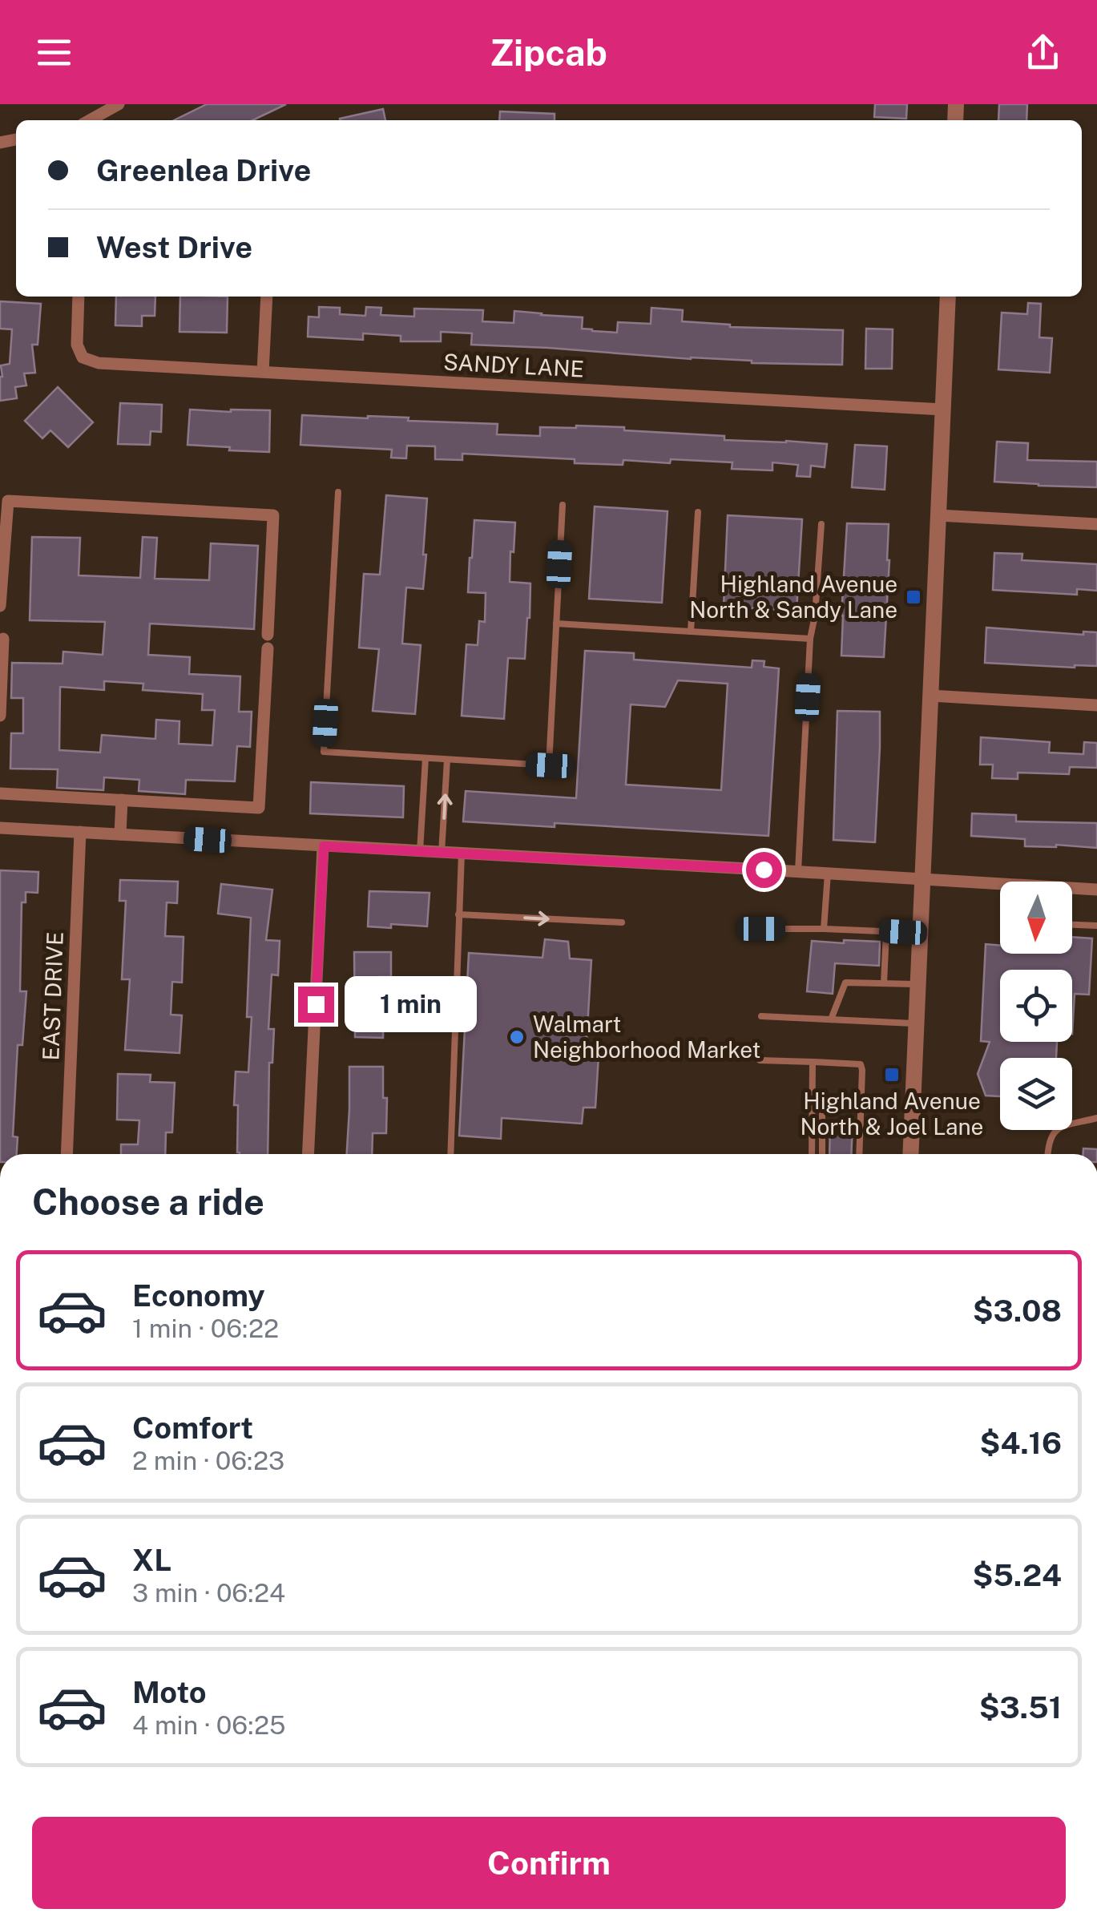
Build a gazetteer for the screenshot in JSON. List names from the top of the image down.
{
  "streets": {
    "street": ["SANDY LANE", "EAST DRIVE"]
  },
  "places": {
    "transit": ["Highland Avenue North & Sandy Lane", "Highland Avenue North & Joel Lane"],
    "other": ["Walmart Neighborhood Market"]
  },
  "north": "bottom",
  "page": {
    "header": "Zipcab",
    "banner": ["Greenlea Drive", "West Drive"],
    "bubble": "1 min",
    "heading": "Choose a ride",
    "list": [
      {
        "name": "Economy",
        "note": "1 min · 06:22",
        "value": "$3.08"
      },
      {
        "name": "Comfort",
        "note": "2 min · 06:23",
        "value": "$4.16"
      },
      {
        "name": "XL",
        "note": "3 min · 06:24",
        "value": "$5.24"
      },
      {
        "name": "Moto",
        "note": "4 min · 06:25",
        "value": "$3.51"
      }
    ],
    "buttons": "Confirm"
  }
}
